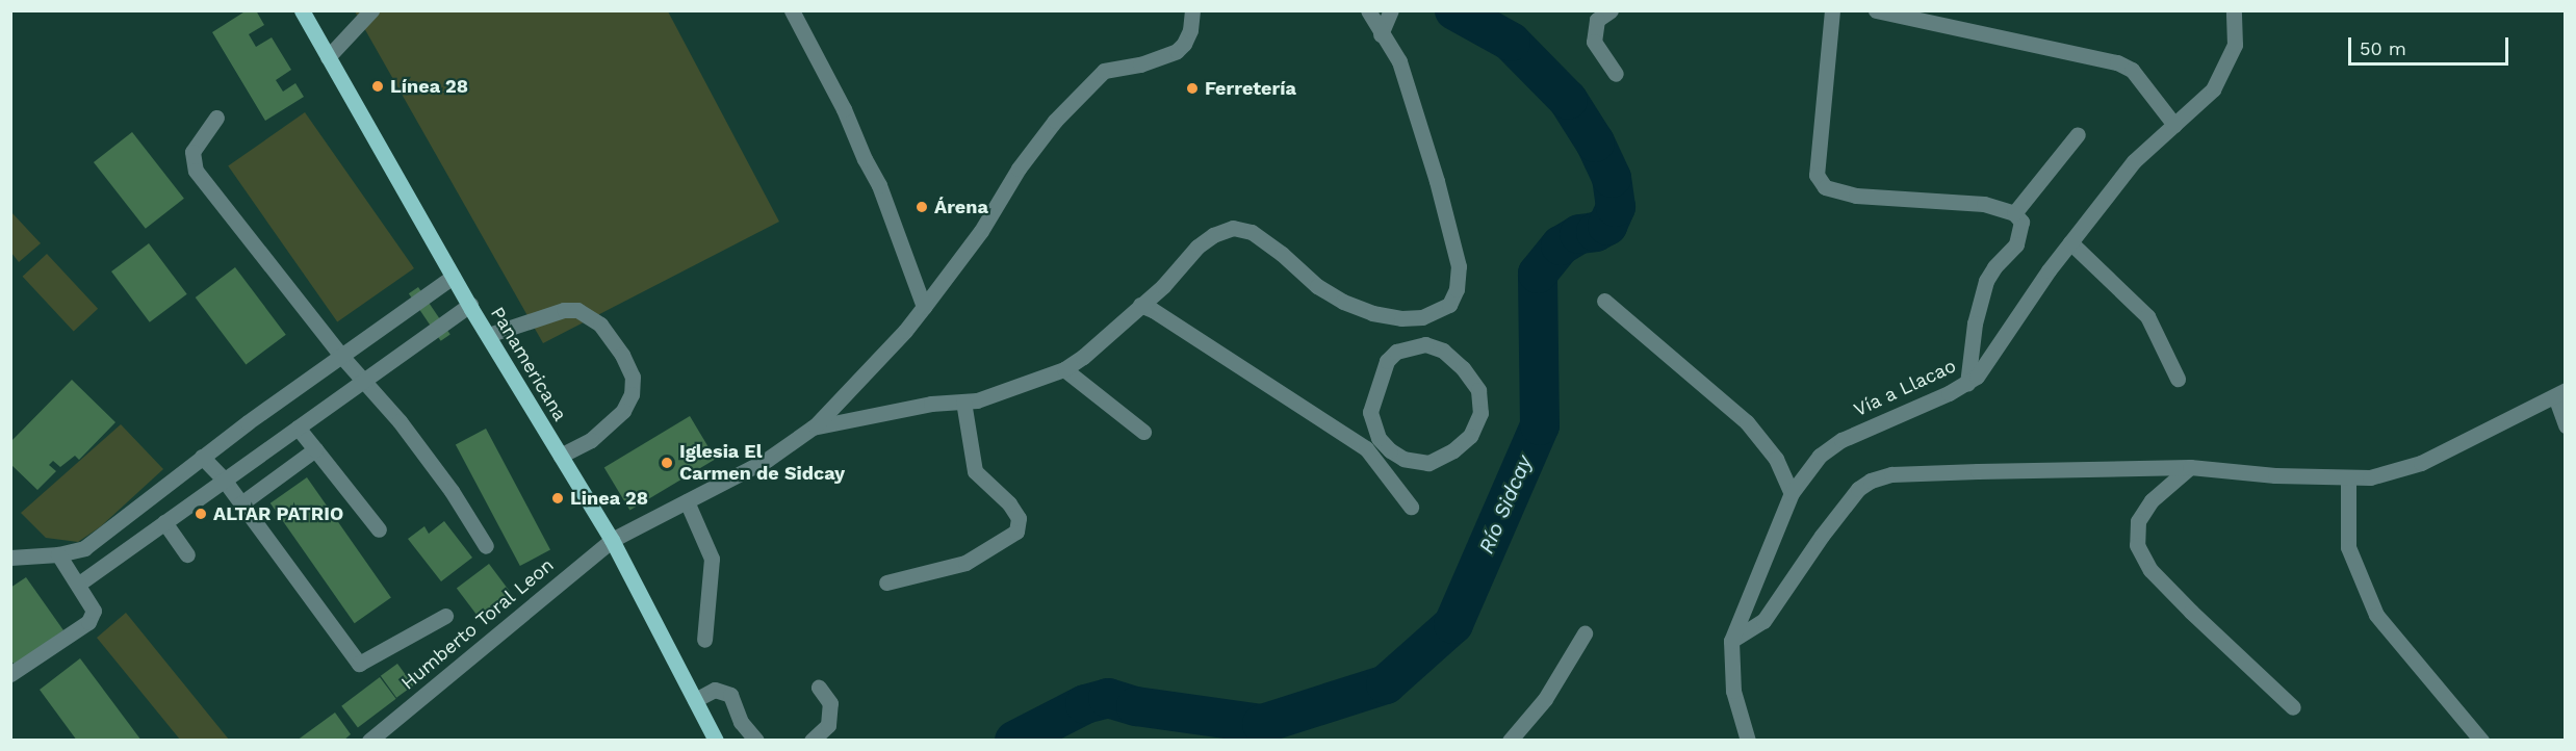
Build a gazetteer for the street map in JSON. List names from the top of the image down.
{
  "streets": {
    "main road": ["Panamericana"],
    "street": ["Vía a Llacao", "Humberto Toral Leon"]
  },
  "crossings": [
    ["Panamericana", "Humberto Toral Leon"]
  ],
  "water": ["Río Sidcay"],
  "places": [
    "Línea 28",
    "Ferretería",
    "Árena",
    "Iglesia El Carmen de Sidcay",
    "Linea 28",
    "ALTAR PATRIO"
  ],
  "scale_bar": "50 m"
}
